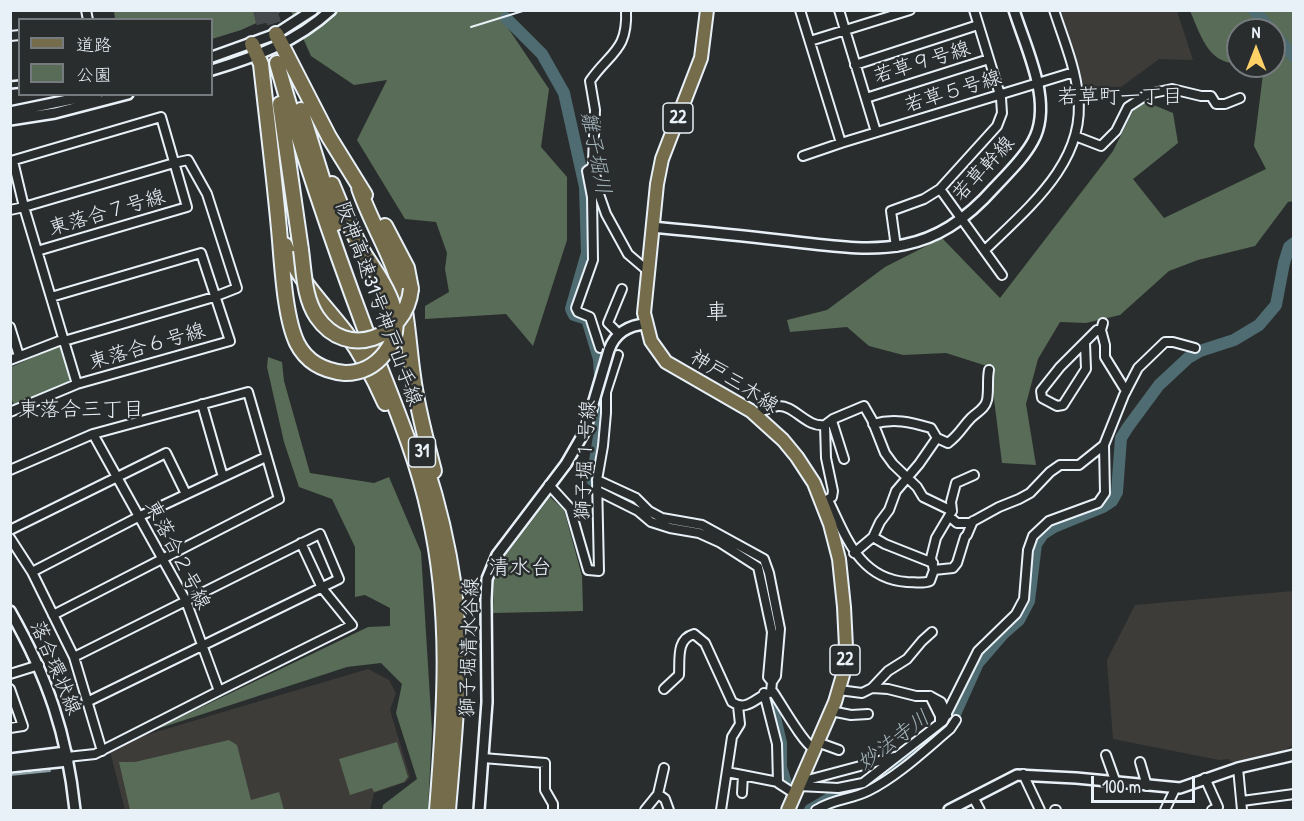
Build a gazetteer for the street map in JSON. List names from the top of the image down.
{
  "streets": {
    "highway": ["阪神高速31号神戸山手線", "31"],
    "main road": ["22", "神戸三木線"],
    "street": [
      "若草９号線",
      "若草５号線",
      "若草幹線",
      "東落合７号線",
      "東落合６号線",
      "獅子堀１号線",
      "東落合２号線",
      "獅子堀清水谷線",
      "落合環状線"
    ]
  },
  "crossings": [
    ["若草５号線", "若草幹線"],
    ["若草幹線", "神戸三木線"],
    ["阪神高速31号神戸山手線", "31"],
    ["獅子堀１号線", "獅子堀清水谷線"]
  ],
  "districts": [
    "若草町一丁目",
    "車",
    "東落合三丁目",
    "清水台"
  ],
  "water": ["雛子堀川", "妙法寺川"],
  "legend": ["道路", "公園"],
  "scale_bar": "100 m",
  "north": "top"
}
